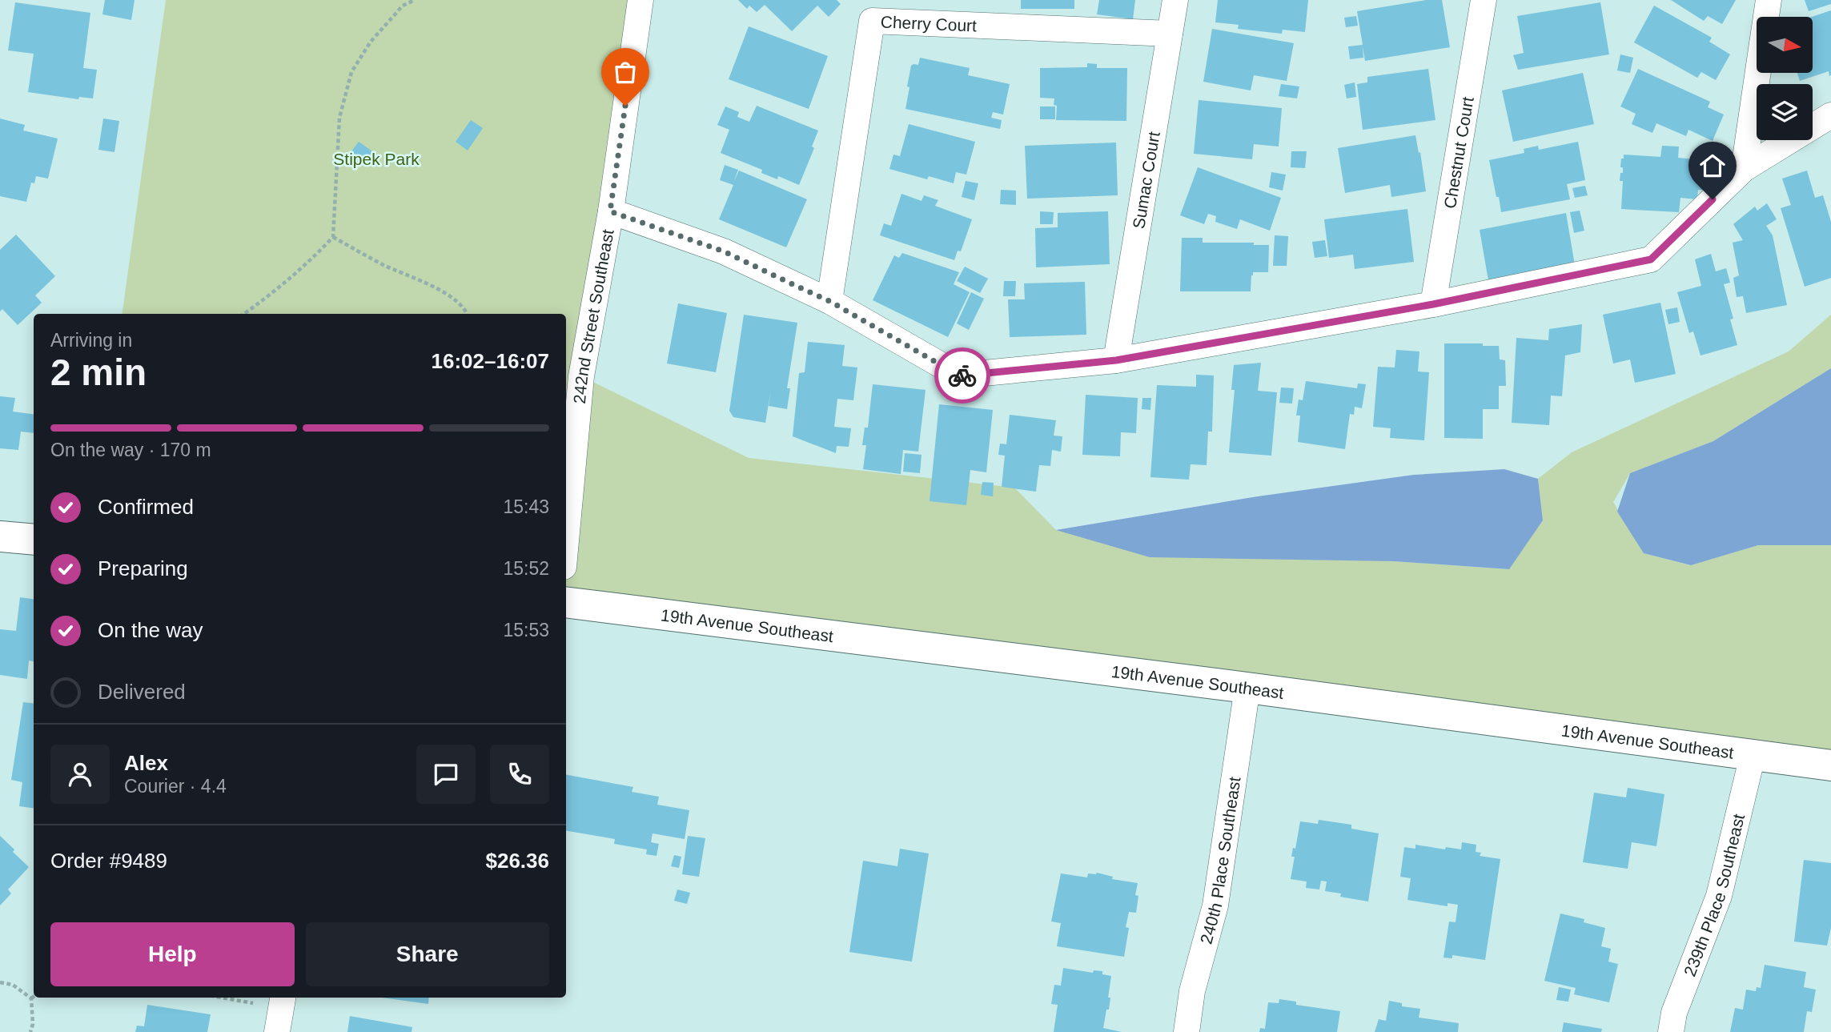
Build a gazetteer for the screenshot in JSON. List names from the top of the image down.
{
  "streets": {
    "street": [
      "Cherry Court",
      "Chestnut Court",
      "Sumac Court",
      "242nd Street Southeast",
      "19th Avenue Southeast",
      "240th Place Southeast",
      "239th Place Southeast"
    ]
  },
  "crossings": [
    ["Cherry Court", "Sumac Court"],
    ["19th Avenue Southeast", "240th Place Southeast"],
    ["19th Avenue Southeast", "239th Place Southeast"]
  ],
  "parks": ["Stipek Park"],
  "north": "right",
  "page": {
    "heading": ["2 min", "Arriving in", "16:02–16:07"],
    "panel": [
      "Alex",
      "Courier · 4.4",
      "Order #9489",
      "$26.36"
    ],
    "bar": "On the way · 170 m",
    "list": [
      ["Confirmed", "15:43"],
      ["Preparing", "15:52"],
      ["On the way", "15:53"],
      "Delivered"
    ],
    "buttons": ["Help", "Share"]
  }
}
